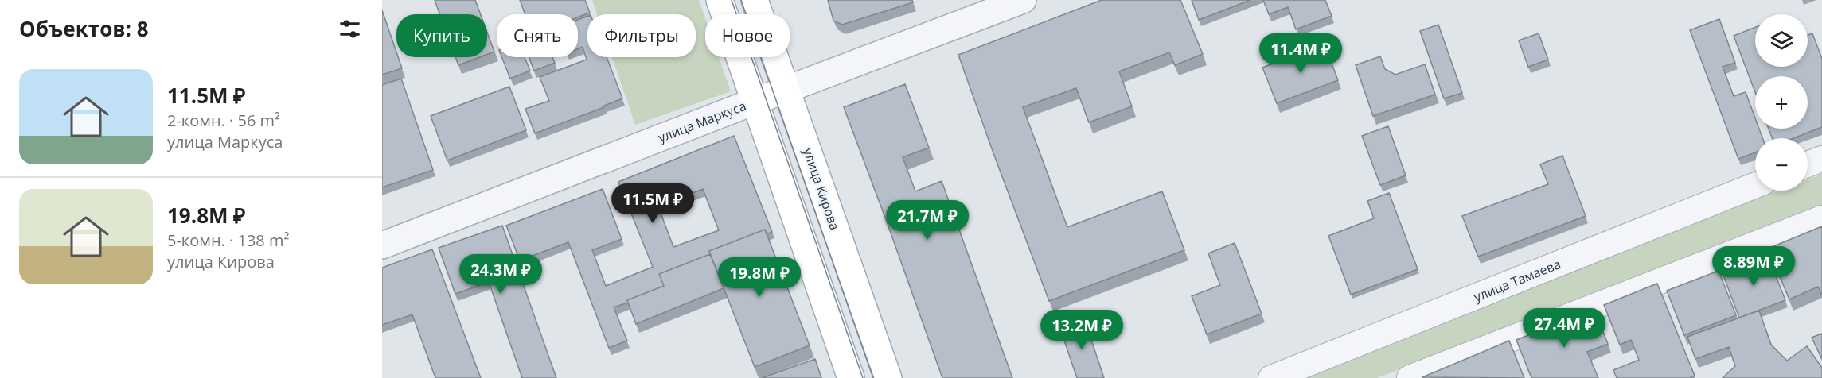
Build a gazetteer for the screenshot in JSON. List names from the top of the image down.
{
  "streets": {
    "main road": ["улица Маркуса", "улица Кирова"],
    "street": ["улица Тамаева"]
  },
  "crossings": [
    ["улица Маркуса", "улица Кирова"]
  ],
  "page": {
    "heading": "Объектов: 8",
    "map_buttons": ["+", "−"],
    "chip": [
      "Купить",
      "Снять",
      "Фильтры",
      "Новое"
    ],
    "price": [
      "11.4M ₽",
      "11.5M ₽",
      "21.7M ₽",
      "8.89M ₽",
      "24.3M ₽",
      "19.8M ₽",
      "27.4M ₽",
      "13.2M ₽"
    ],
    "list": [
      {
        "name": "11.5M ₽",
        "note": "2-комн. · 56 m² · улица Маркуса"
      },
      {
        "name": "19.8M ₽",
        "note": "5-комн. · 138 m² · улица Кирова"
      }
    ]
  }
}
